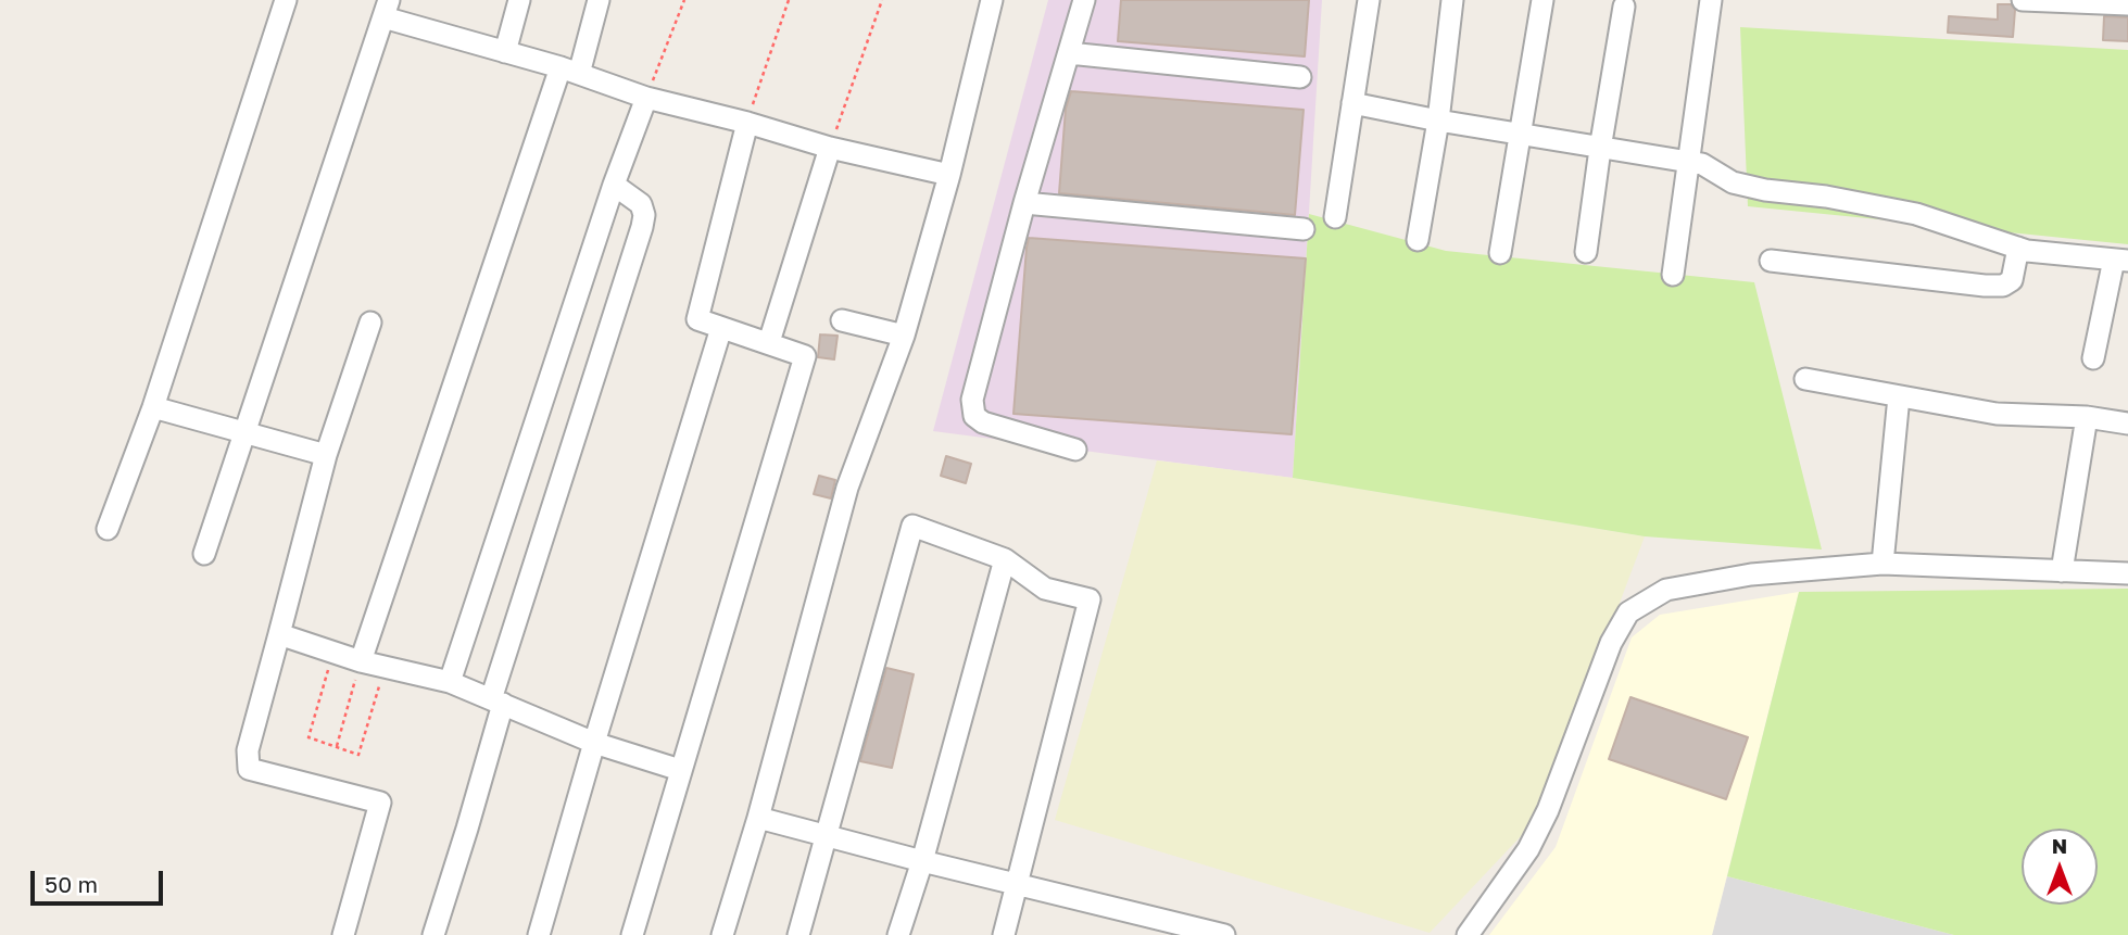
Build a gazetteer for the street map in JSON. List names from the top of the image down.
{
  "scale_bar": "50 m",
  "north": "top"
}
